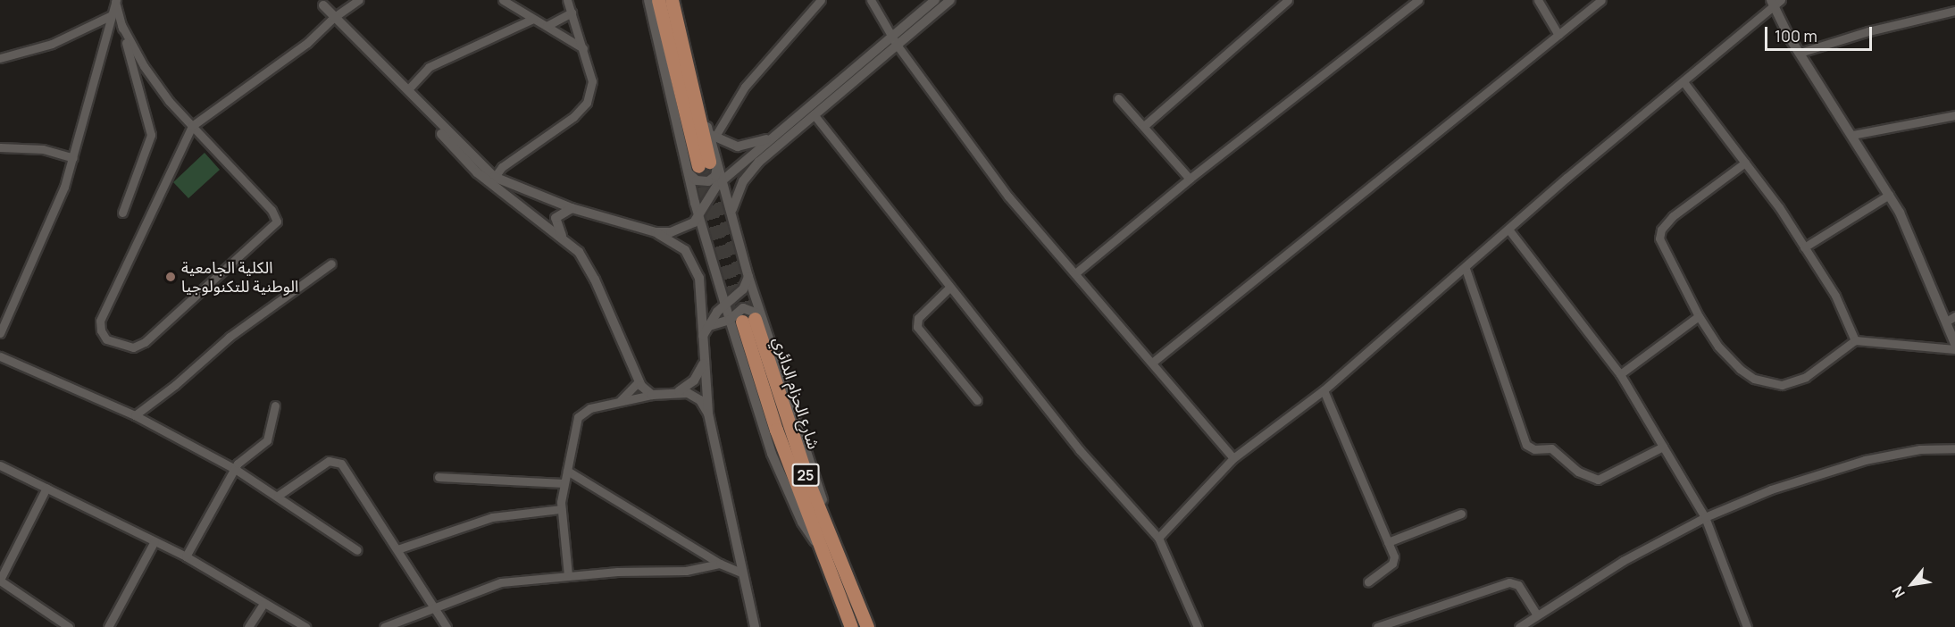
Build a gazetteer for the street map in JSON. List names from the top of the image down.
{
  "streets": {
    "highway": ["شارع الحزام الدائري", "25"]
  },
  "places": ["الكلية الجامعية الوطنية للتكنولوجيا"],
  "scale_bar": "100 m",
  "north": "bottom left"
}
